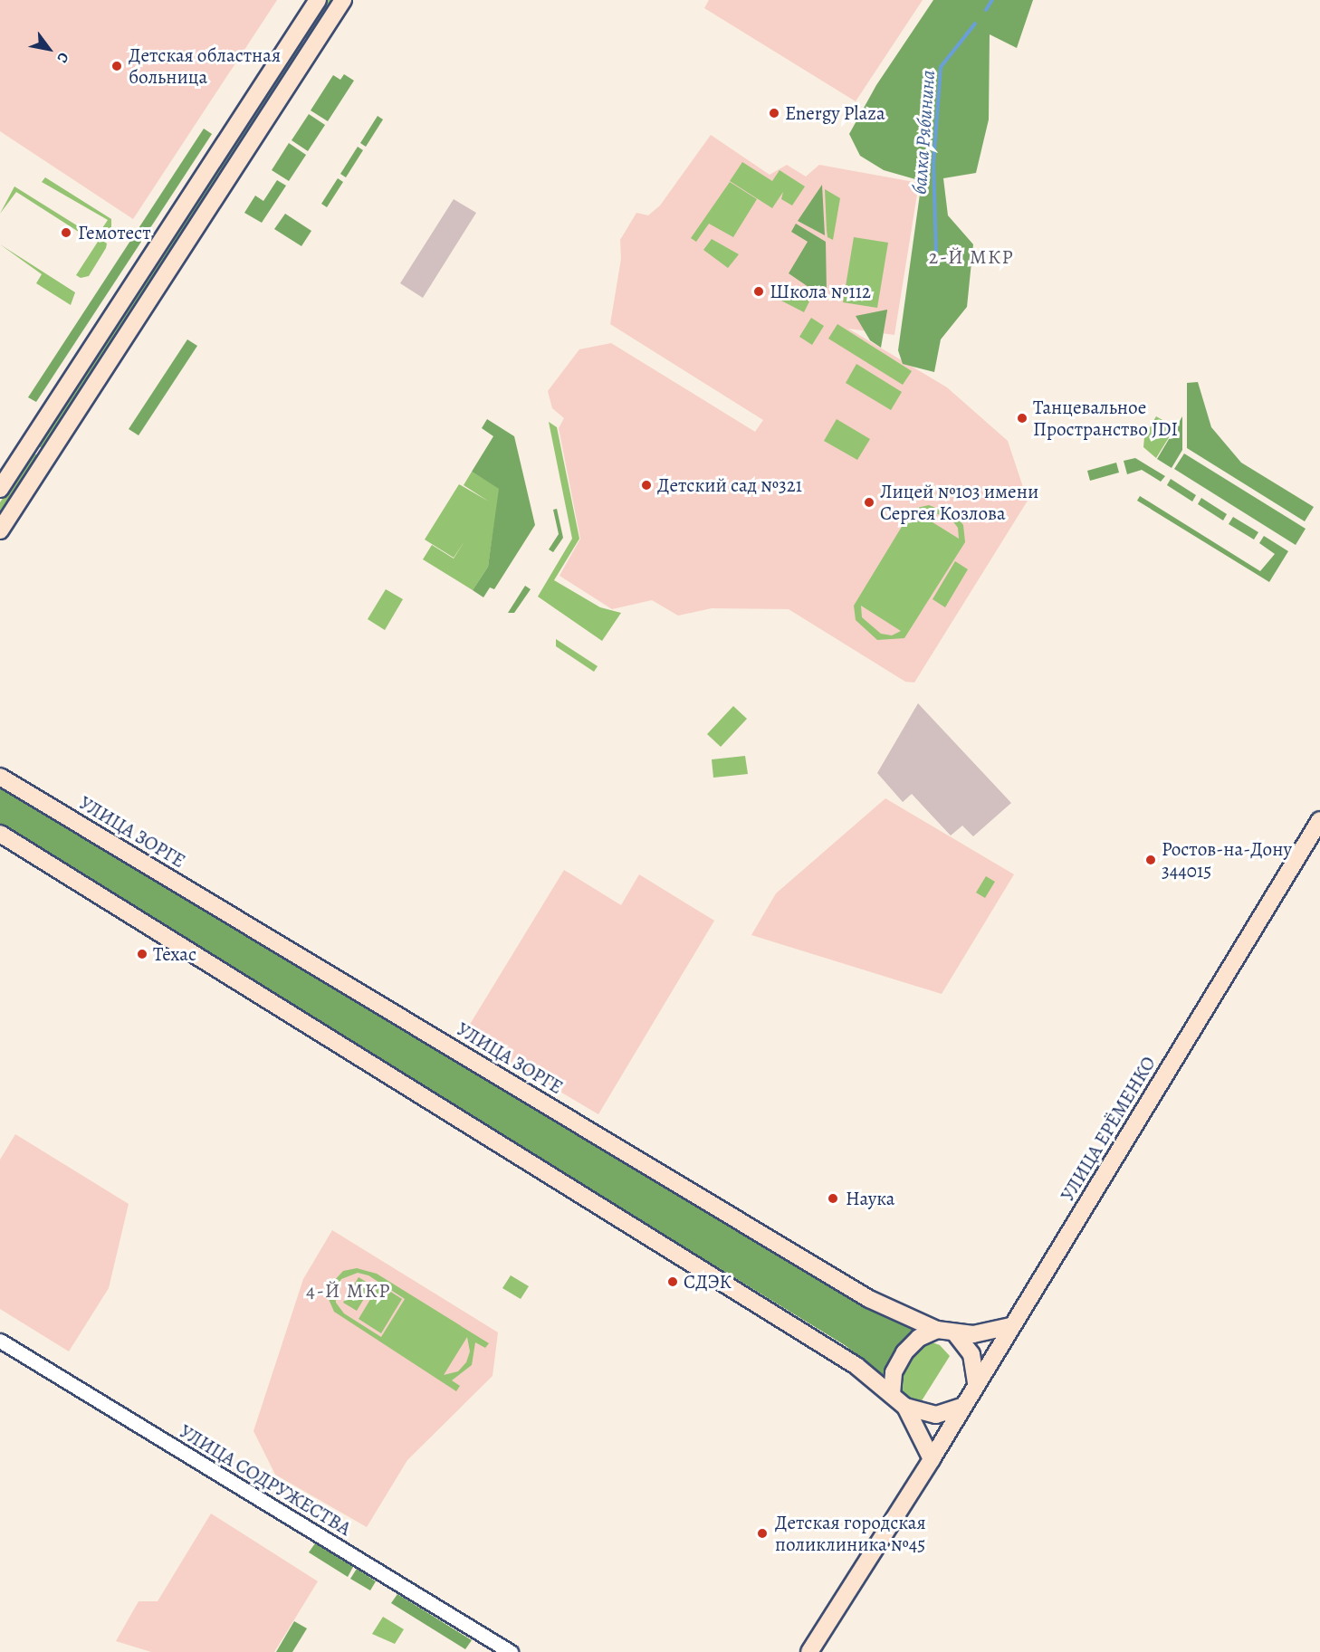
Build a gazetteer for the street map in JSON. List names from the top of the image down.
{
  "streets": {
    "main road": ["УЛИЦА ЗОРГЕ", "УЛИЦА ЕРЁМЕНКО"],
    "street": ["УЛИЦА СОДРУЖЕСТВА"]
  },
  "crossings": [
    ["УЛИЦА ЗОРГЕ", "УЛИЦА ЕРЁМЕНКО"]
  ],
  "districts": ["2-Й МКР", "4-Й МКР"],
  "water": ["балка Рябинина"],
  "places": [
    "Детская областная больница",
    "Energy Plaza",
    "Гемотест",
    "Школа №112",
    "Танцевальное Пространство JDI",
    "Детский сад №321",
    "Лицей №103 имени Сергея Козлова",
    "Ростов-на-Дону 344015",
    "Техас",
    "Наука",
    "СДЭК",
    "Детская городская поликлиника №45"
  ],
  "north": "bottom right"
}
